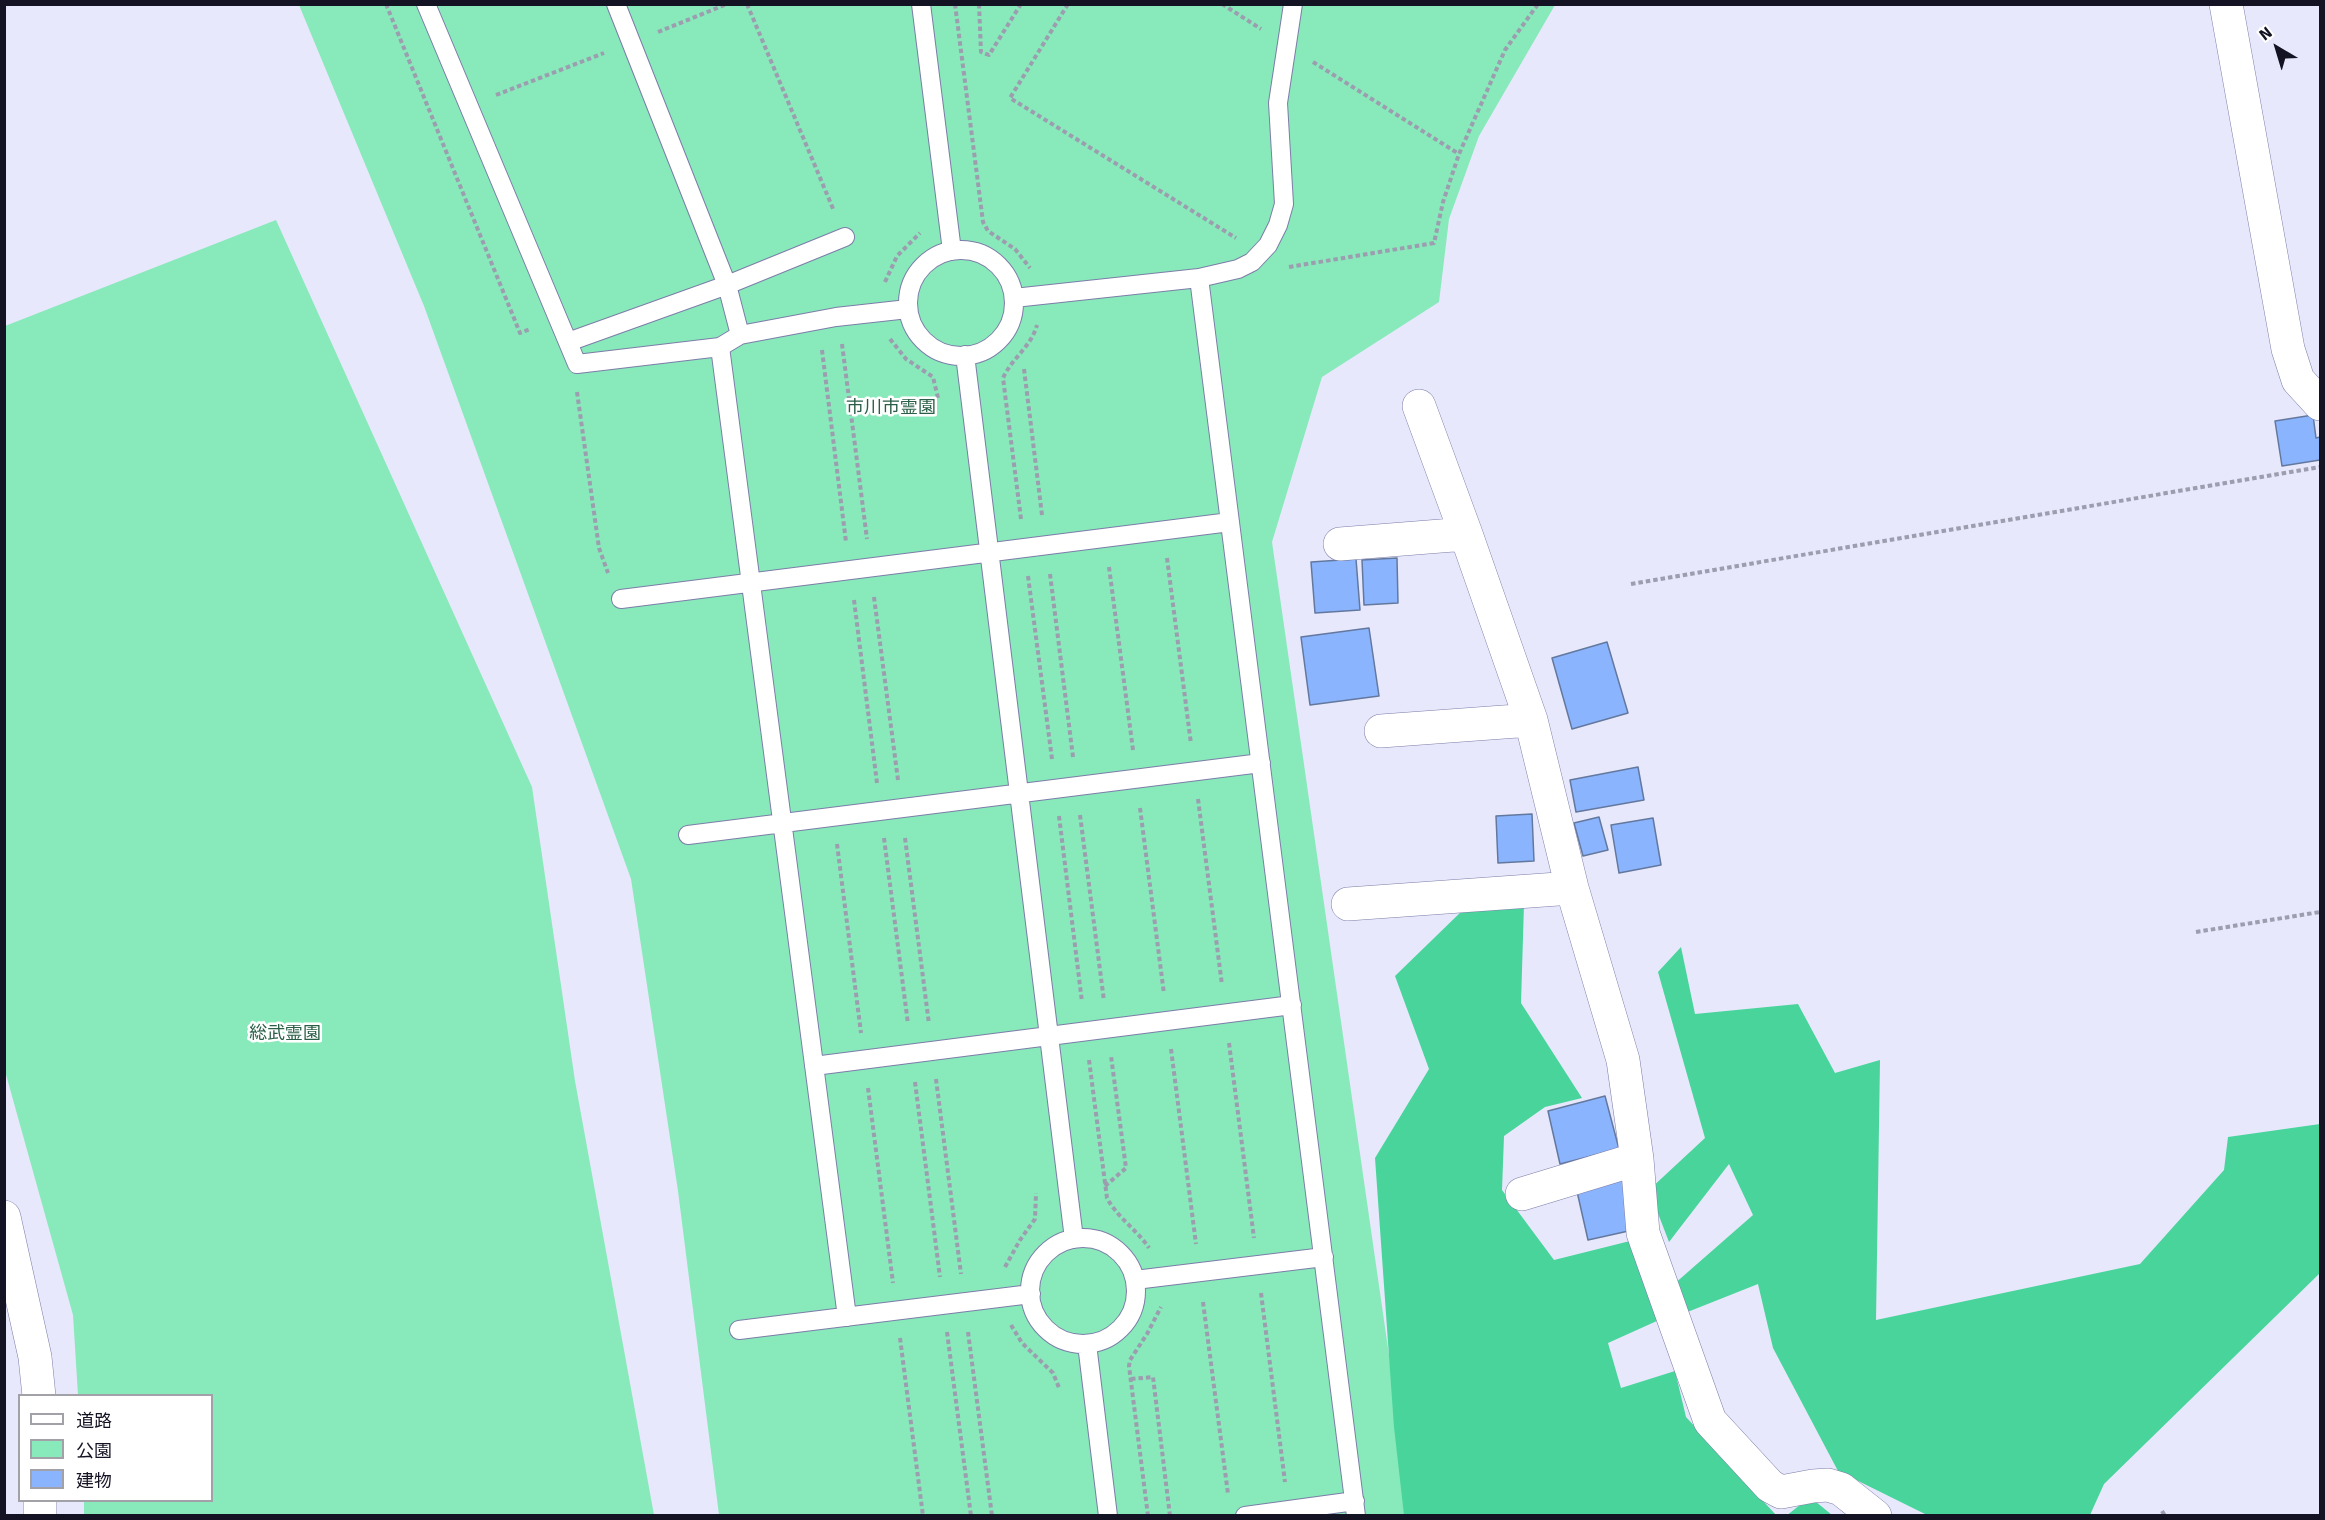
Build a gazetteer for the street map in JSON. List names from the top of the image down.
{
  "parks": ["市川市霊園", "総武霊園"],
  "legend": ["道路", "公園", "建物"],
  "north": "top left"
}
